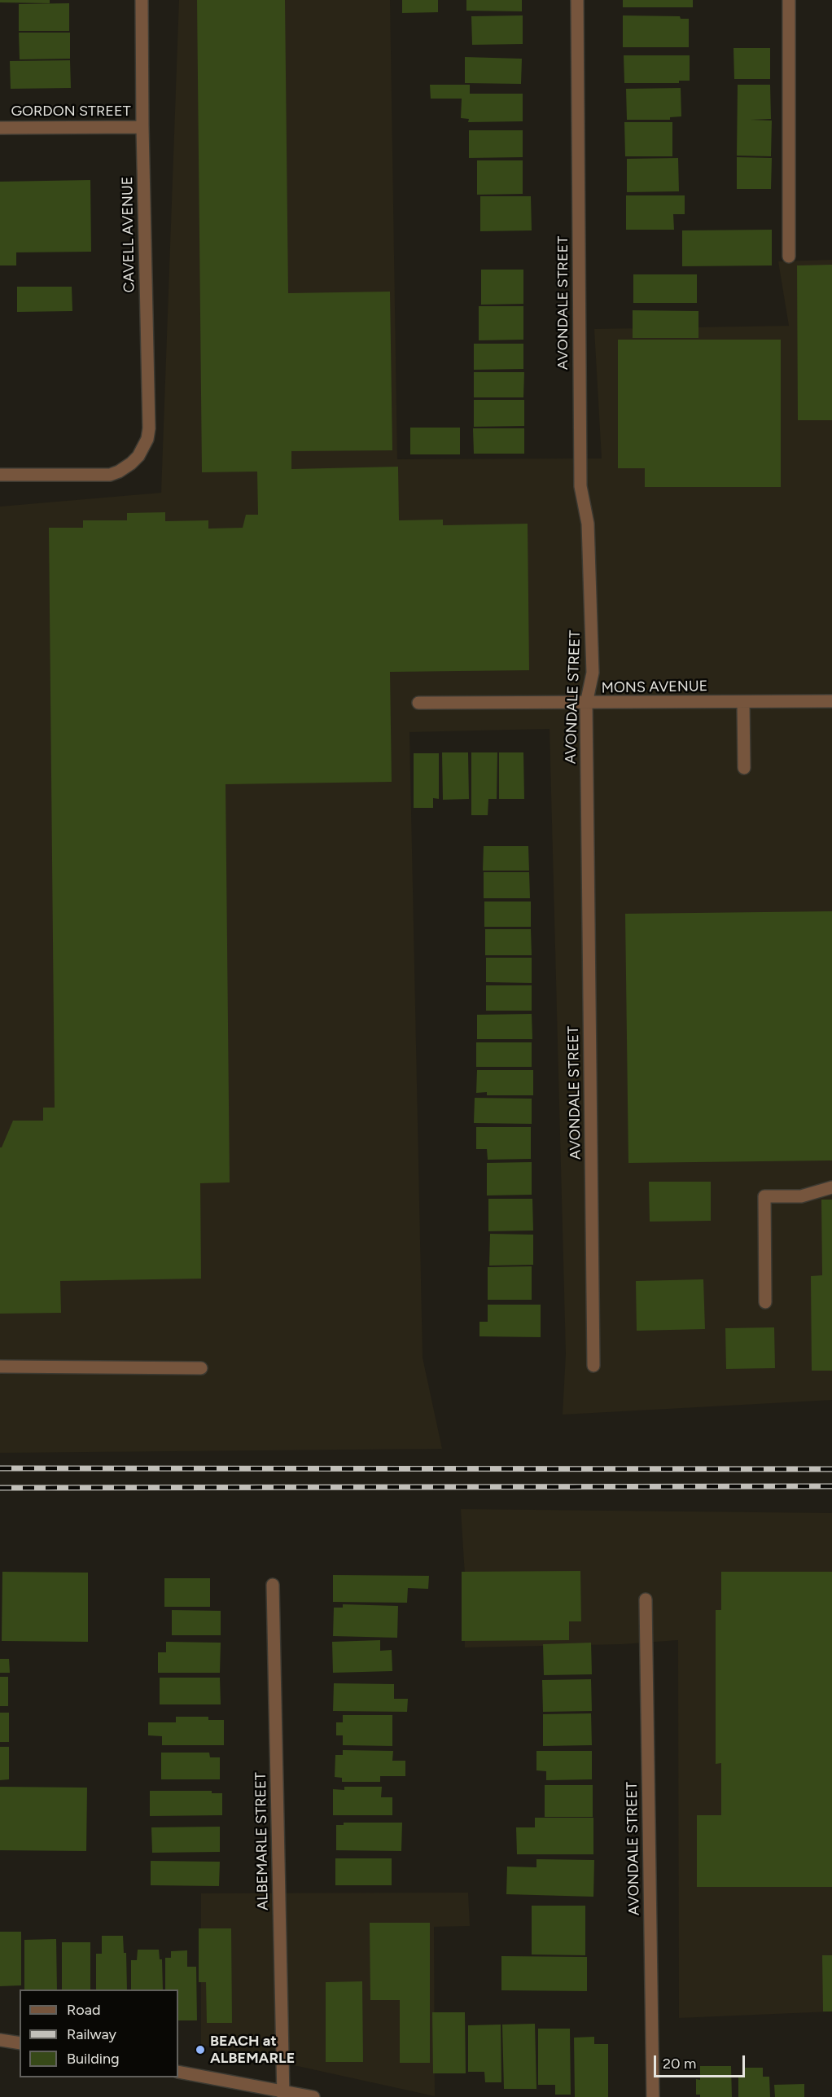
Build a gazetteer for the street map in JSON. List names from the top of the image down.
{
  "streets": {
    "street": [
      "GORDON STREET",
      "CAVELL AVENUE",
      "AVONDALE STREET",
      "MONS AVENUE",
      "ALBEMARLE STREET"
    ]
  },
  "crossings": [
    ["GORDON STREET", "CAVELL AVENUE"],
    ["AVONDALE STREET", "MONS AVENUE"]
  ],
  "places": ["BEACH at ALBEMARLE"],
  "legend": ["Road", "Railway", "Building"],
  "scale_bar": "20 m"
}
